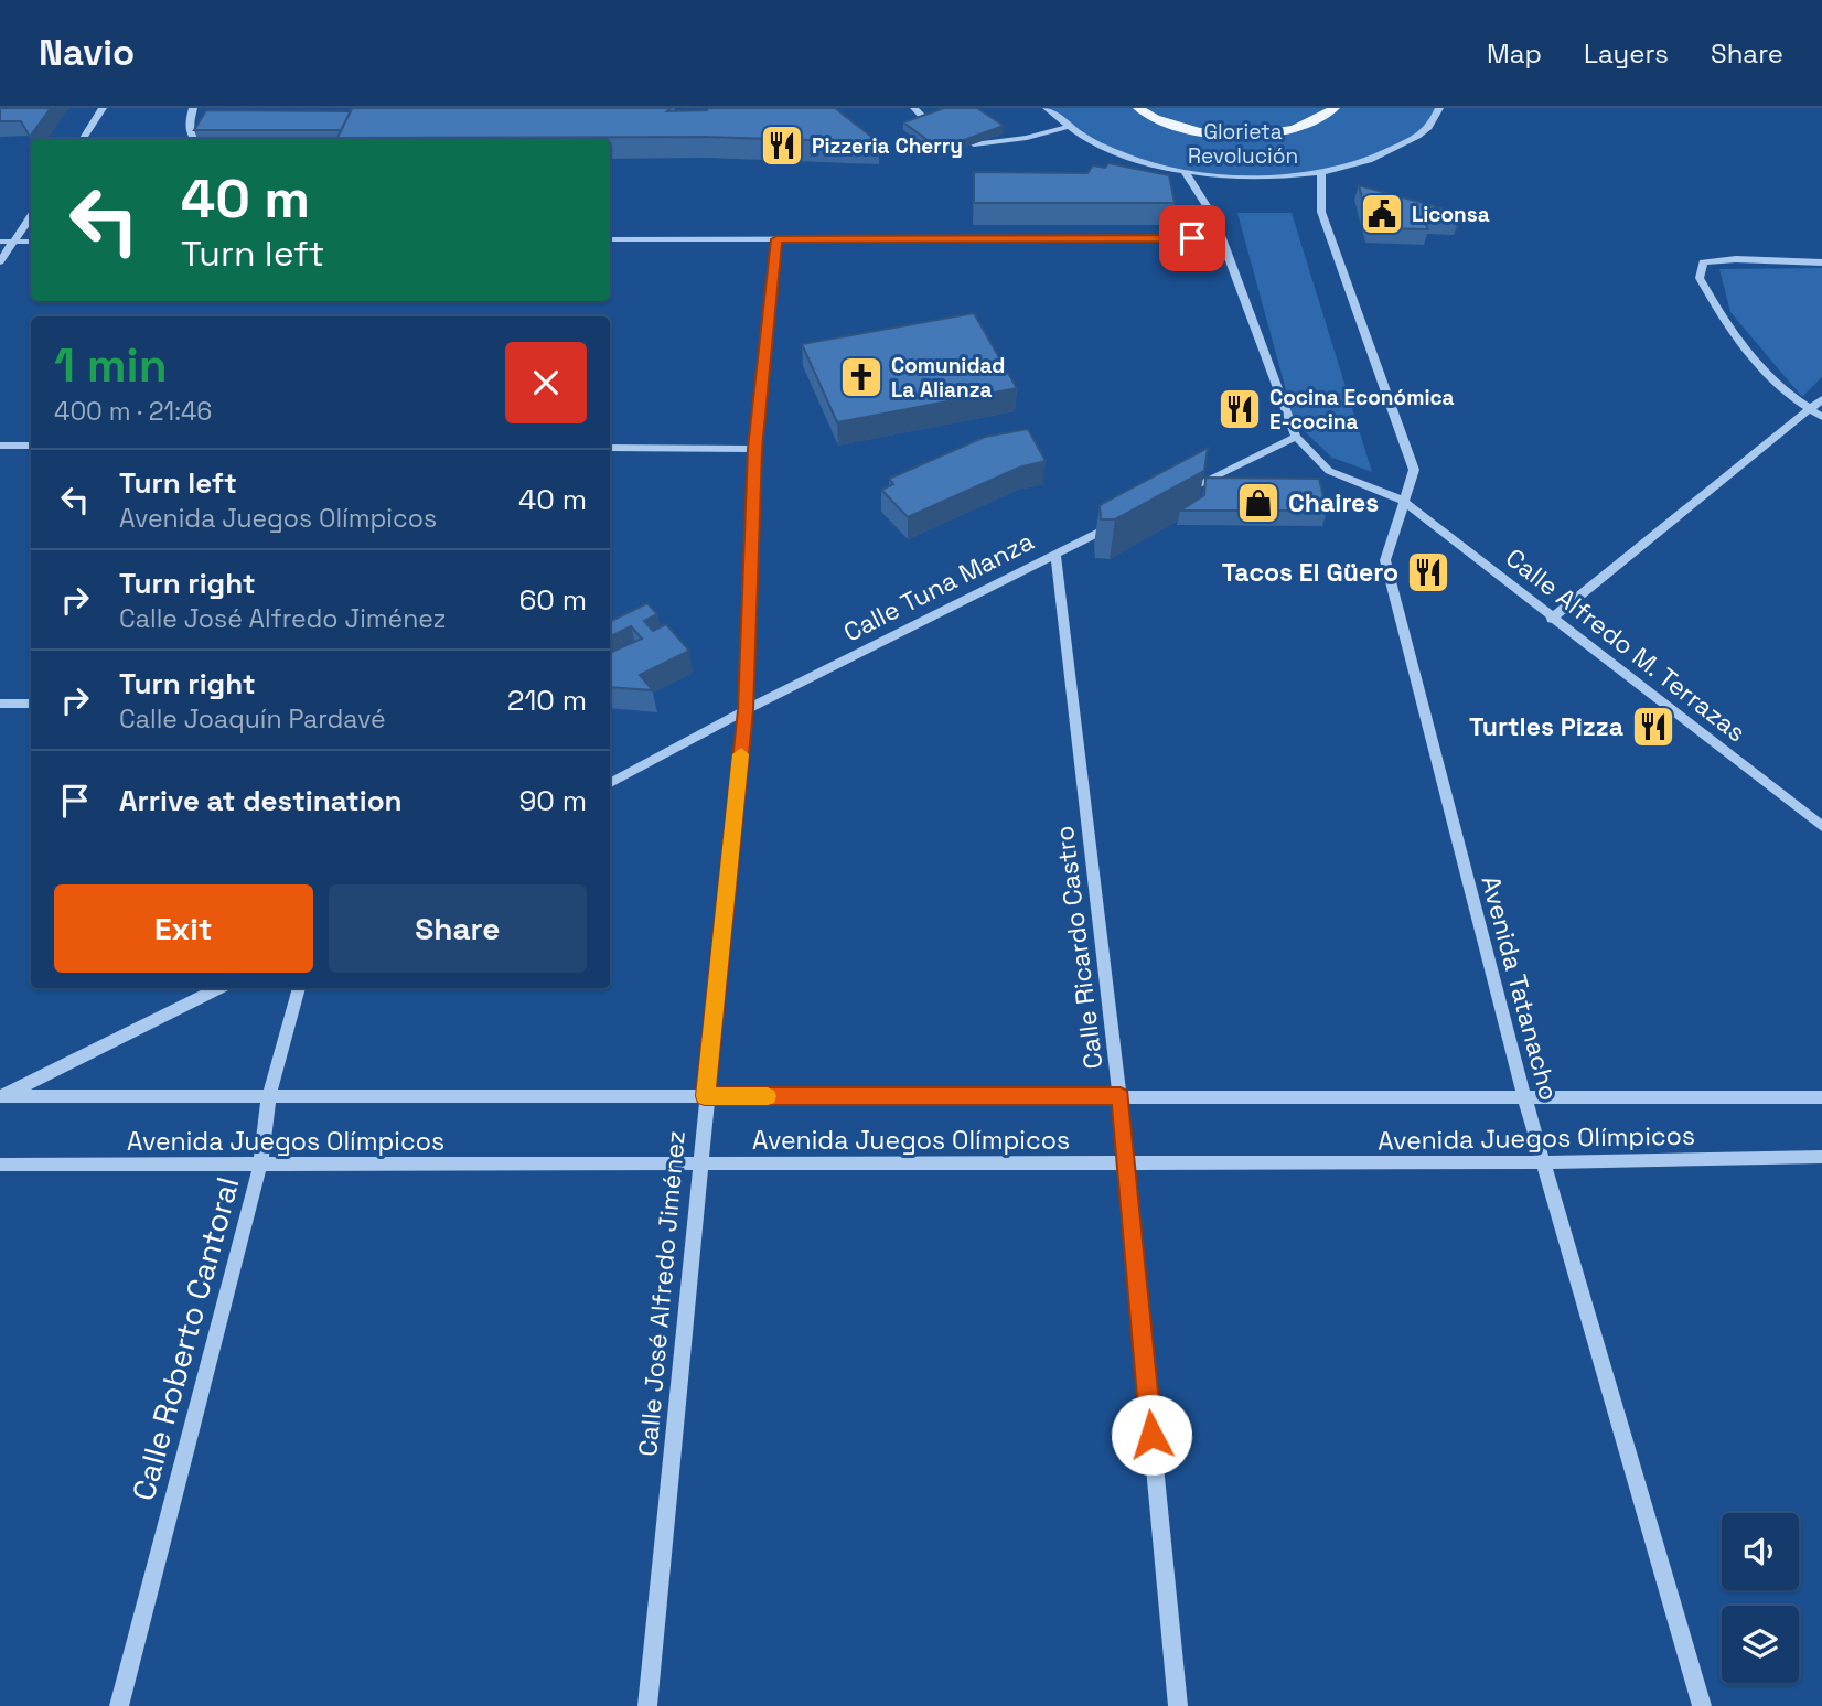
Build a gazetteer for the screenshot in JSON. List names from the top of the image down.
{
  "streets": {
    "street": [
      "Calle Tuna Manza",
      "Calle Alfredo M. Terrazas",
      "Calle Ricardo Castro",
      "Avenida Tatanacho",
      "Avenida Juegos Olímpicos",
      "Calle José Alfredo Jiménez",
      "Calle Roberto Cantoral"
    ]
  },
  "crossings": [
    ["Calle Tuna Manza", "Calle Ricardo Castro"],
    ["Calle Tuna Manza", "Calle José Alfredo Jiménez"],
    ["Calle Alfredo M. Terrazas", "Avenida Tatanacho"],
    ["Calle Ricardo Castro", "Avenida Juegos Olímpicos"],
    ["Avenida Tatanacho", "Avenida Juegos Olímpicos"],
    ["Avenida Juegos Olímpicos", "Calle José Alfredo Jiménez"],
    ["Avenida Juegos Olímpicos", "Calle Roberto Cantoral"]
  ],
  "parks": ["Glorieta Revolución"],
  "places": {
    "restaurant": [
      "Pizzeria Cherry",
      "Cocina Económica E-cocina",
      "Tacos El Güero",
      "Turtles Pizza"
    ],
    "public building": ["Liconsa"],
    "church": ["Comunidad La Alianza"],
    "shop": ["Chaires"]
  },
  "page": {
    "header": "Navio",
    "nav": ["Map", "Layers", "Share"],
    "turn": ["40 m", "Turn left"],
    "heading": ["1 min", "400 m · 21:46"],
    "list": [
      {
        "name": "Turn left",
        "note": "Avenida Juegos Olímpicos",
        "value": "40 m"
      },
      {
        "name": "Turn right",
        "note": "Calle José Alfredo Jiménez",
        "value": "60 m"
      },
      {
        "name": "Turn right",
        "note": "Calle Joaquín Pardavé",
        "value": "210 m"
      },
      {
        "name": "Arrive at destination",
        "value": "90 m"
      }
    ],
    "buttons": ["Exit", "Share"]
  }
}
